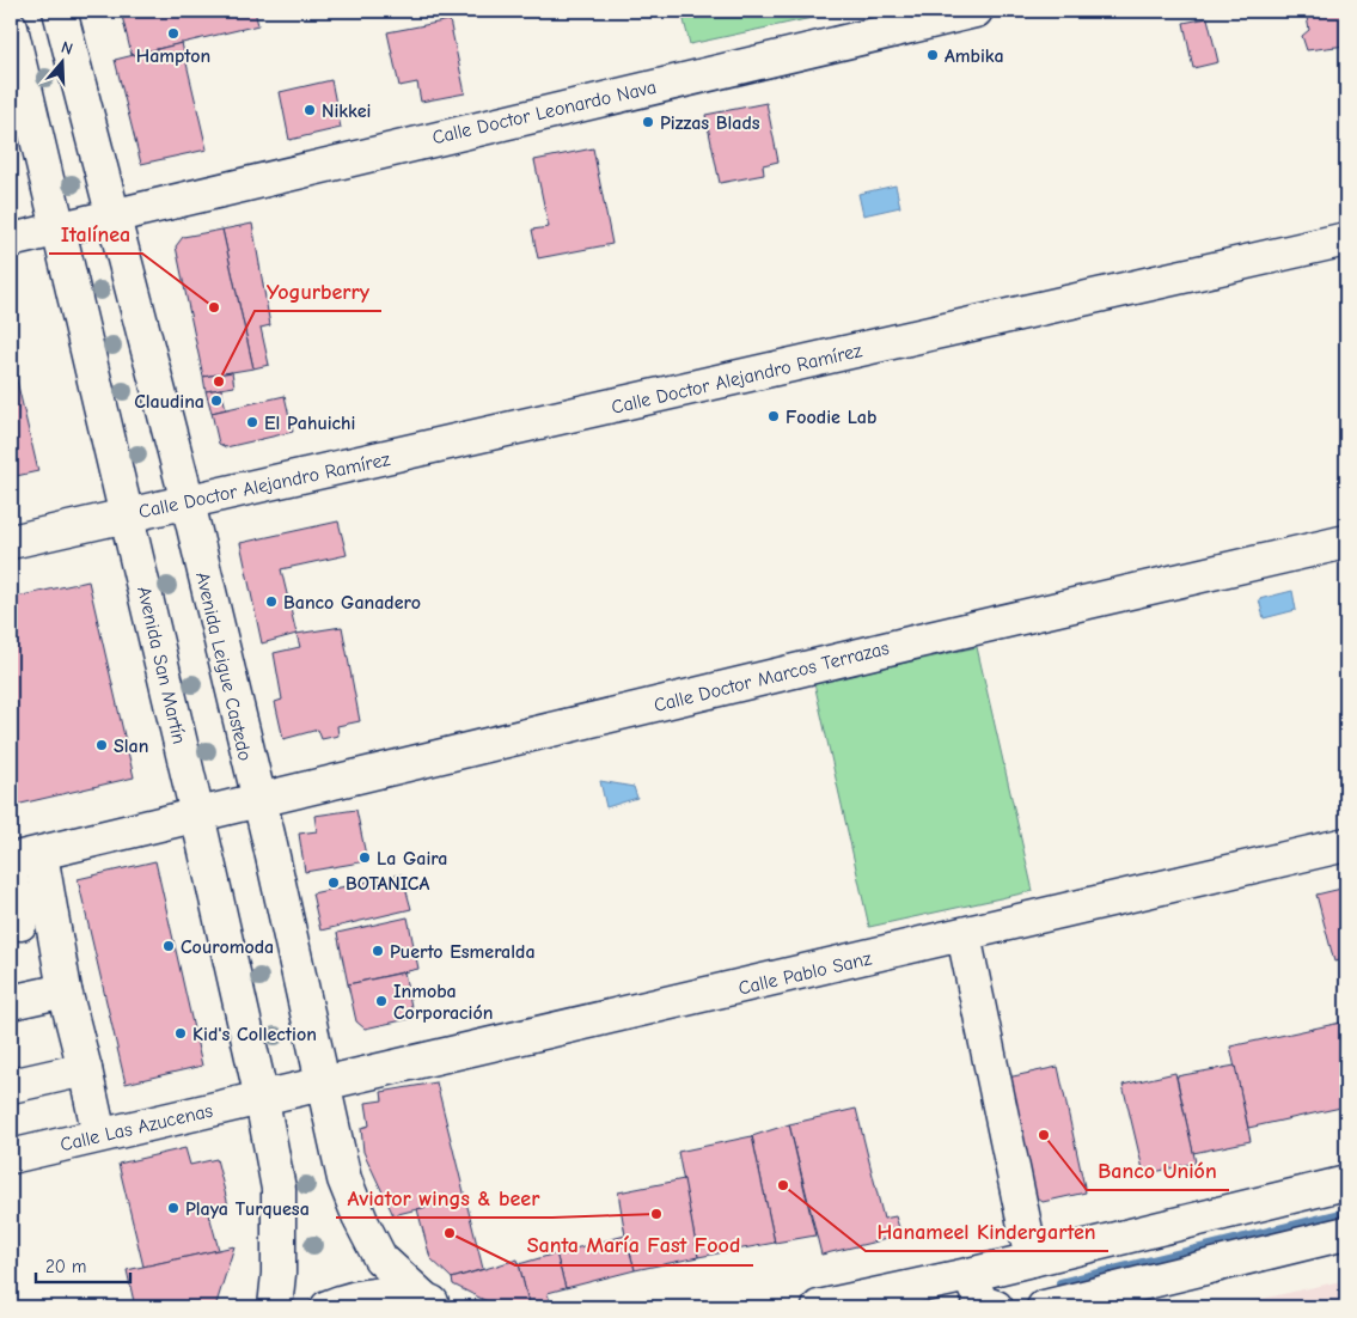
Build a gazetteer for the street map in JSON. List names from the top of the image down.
{
  "streets": {
    "street": [
      "Calle Doctor Leonardo Nava",
      "Calle Doctor Alejandro Ramírez",
      "Avenida San Martín",
      "Avenida Leigue Castedo",
      "Calle Doctor Marcos Terrazas",
      "Calle Pablo Sanz",
      "Calle Las Azucenas"
    ]
  },
  "crossings": [
    ["Calle Doctor Leonardo Nava", "Avenida San Martín"],
    ["Calle Doctor Leonardo Nava", "Avenida Leigue Castedo"],
    ["Calle Doctor Alejandro Ramírez", "Avenida San Martín"],
    ["Calle Doctor Alejandro Ramírez", "Avenida Leigue Castedo"],
    ["Avenida San Martín", "Calle Doctor Marcos Terrazas"],
    ["Avenida San Martín", "Calle Pablo Sanz"],
    ["Avenida San Martín", "Calle Las Azucenas"],
    ["Avenida Leigue Castedo", "Calle Doctor Marcos Terrazas"],
    ["Avenida Leigue Castedo", "Calle Pablo Sanz"],
    ["Calle Pablo Sanz", "Calle Las Azucenas"]
  ],
  "places": [
    "Hampton",
    "Ambika",
    "Nikkei",
    "Pizzas Blads",
    "Italínea",
    "Yogurberry",
    "Claudina",
    "Foodie Lab",
    "El Pahuichi",
    "Banco Ganadero",
    "Slan",
    "La Gaira",
    "BOTANICA",
    "Couromoda",
    "Puerto Esmeralda",
    "Inmoba Corporación",
    "Kid's Collection",
    "Banco Unión",
    "Hanameel Kindergarten",
    "Playa Turquesa",
    "Aviator wings & beer",
    "Santa María Fast Food"
  ],
  "scale_bar": "20 m",
  "north": "top"
}
